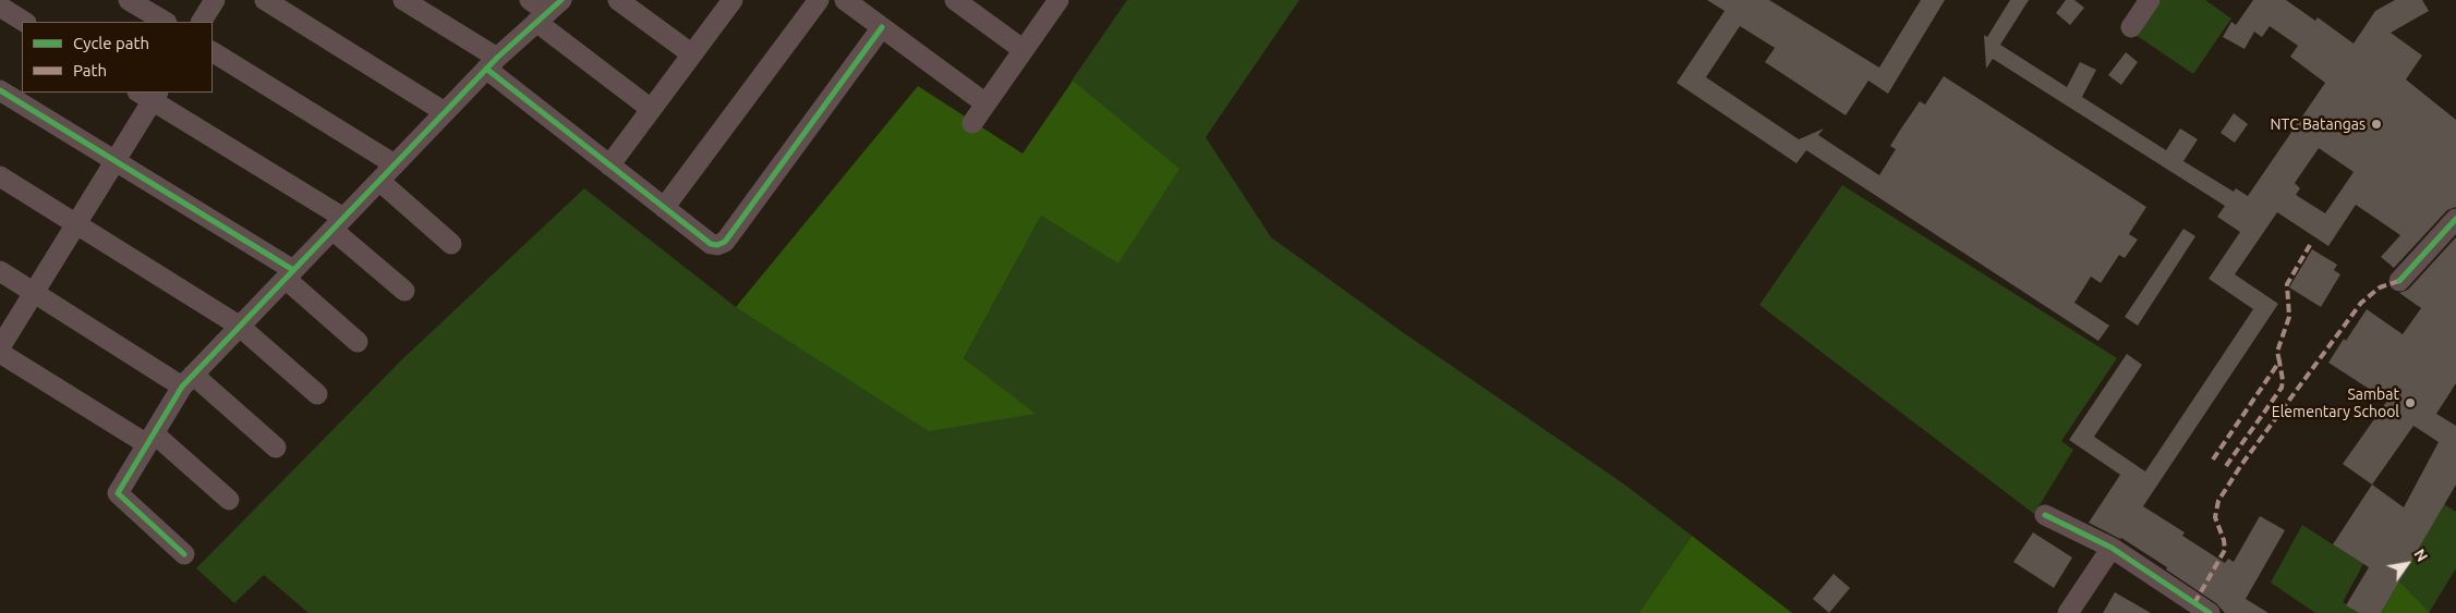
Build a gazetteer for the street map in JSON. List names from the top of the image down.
{
  "places": ["NTC Batangas", "Sambat Elementary School"],
  "legend": ["Cycle path", "Path"],
  "north": "top right"
}
